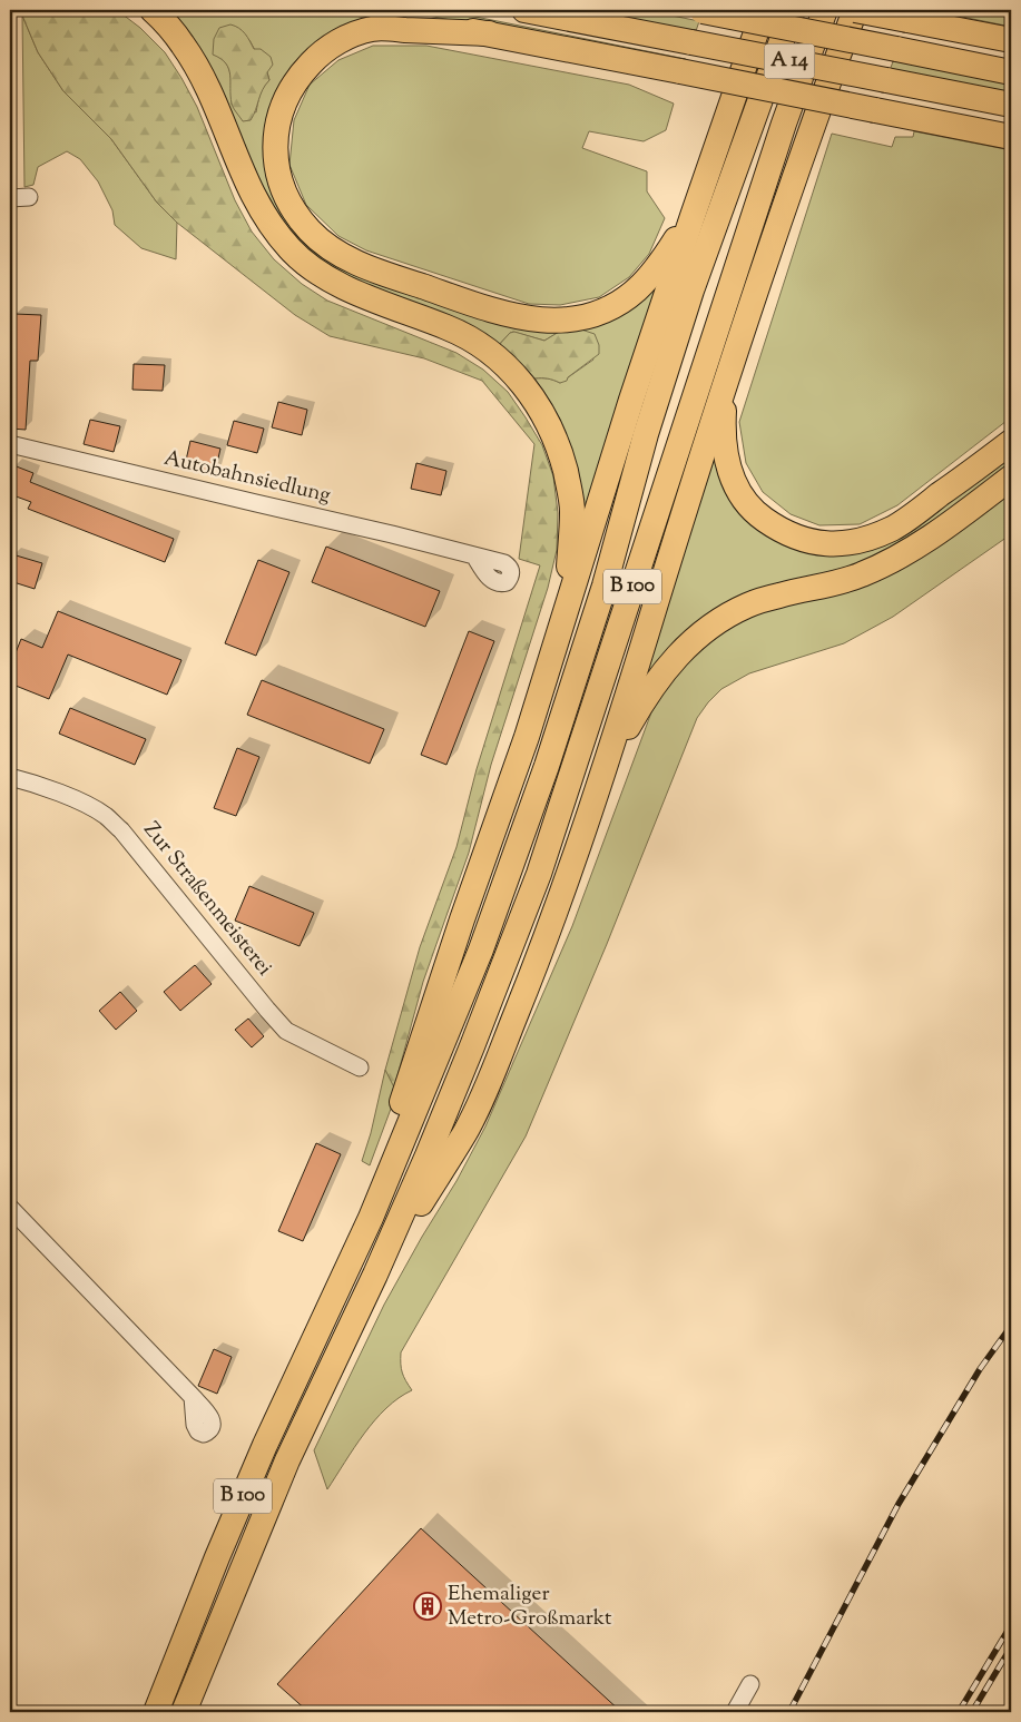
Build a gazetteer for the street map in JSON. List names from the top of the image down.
{
  "streets": {
    "highway": ["A 14", "B 100"],
    "street": ["Autobahnsiedlung", "Zur Straßenmeisterei"]
  },
  "places": {
    "building": ["Ehemaliger Metro-Großmarkt"]
  }
}
